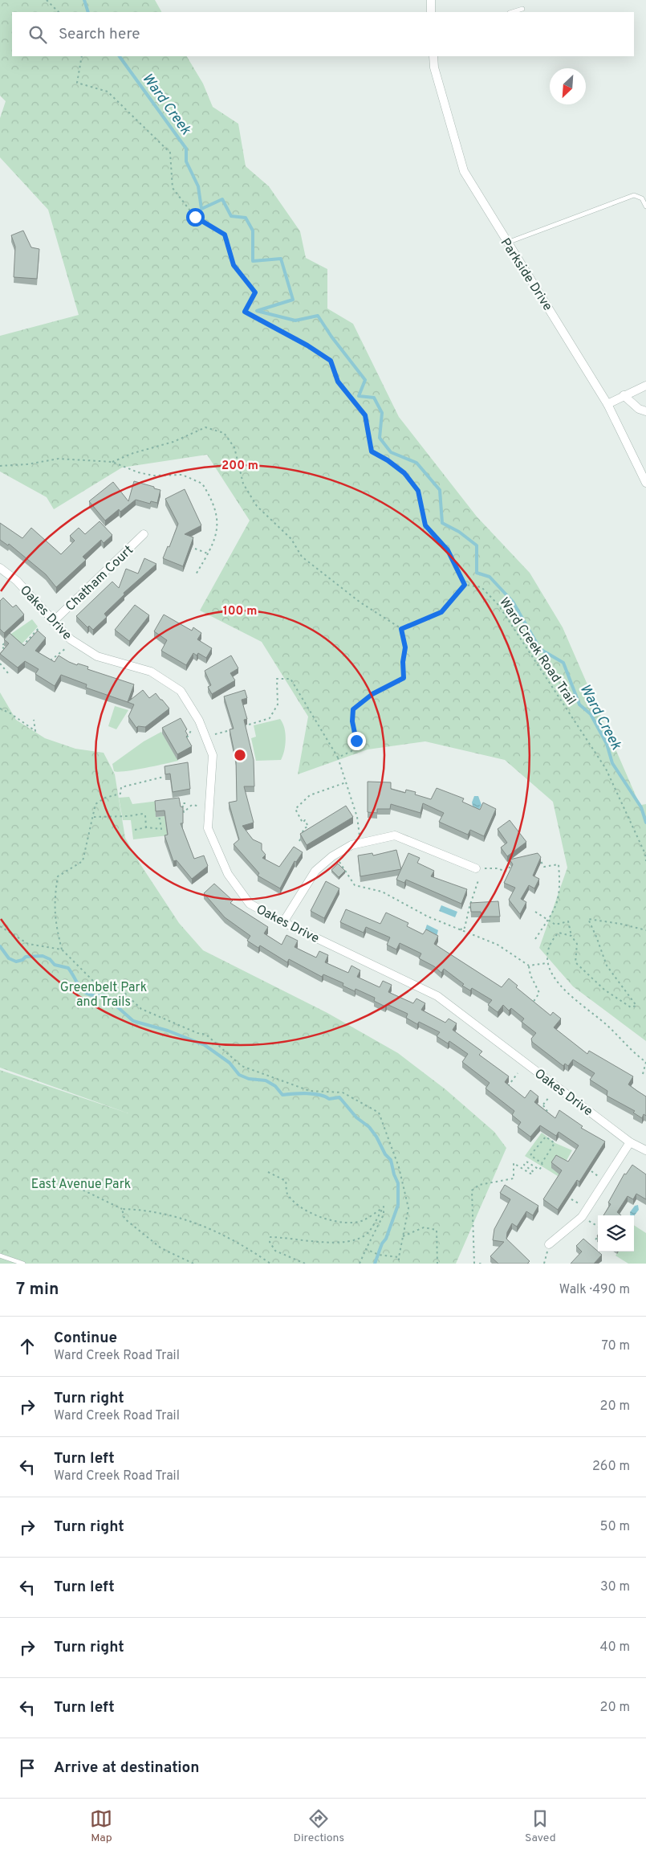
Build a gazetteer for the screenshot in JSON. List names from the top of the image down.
{
  "streets": {
    "street": ["Parkside Drive", "Chatham Court", "Oakes Drive"],
    "path": ["Ward Creek Road Trail"]
  },
  "crossings": [
    ["Chatham Court", "Oakes Drive"]
  ],
  "water": ["Ward Creek"],
  "parks": ["Greenbelt Park and Trails", "East Avenue Park"],
  "north": "bottom left",
  "page": {
    "search": "Search here",
    "heading": ["7 min", "Walk · 490 m"],
    "list": [
      ["Continue", "Ward Creek Road Trail", "70 m"],
      ["Turn right", "Ward Creek Road Trail", "20 m"],
      ["Turn left", "Ward Creek Road Trail", "260 m"],
      ["Turn right", "50 m"],
      ["Turn left", "30 m"],
      ["Turn right", "40 m"],
      ["Turn left", "20 m"],
      "Arrive at destination"
    ],
    "nav": ["Map", "Directions", "Saved"]
  },
  "rings": ["200 m", "100 m"]
}
